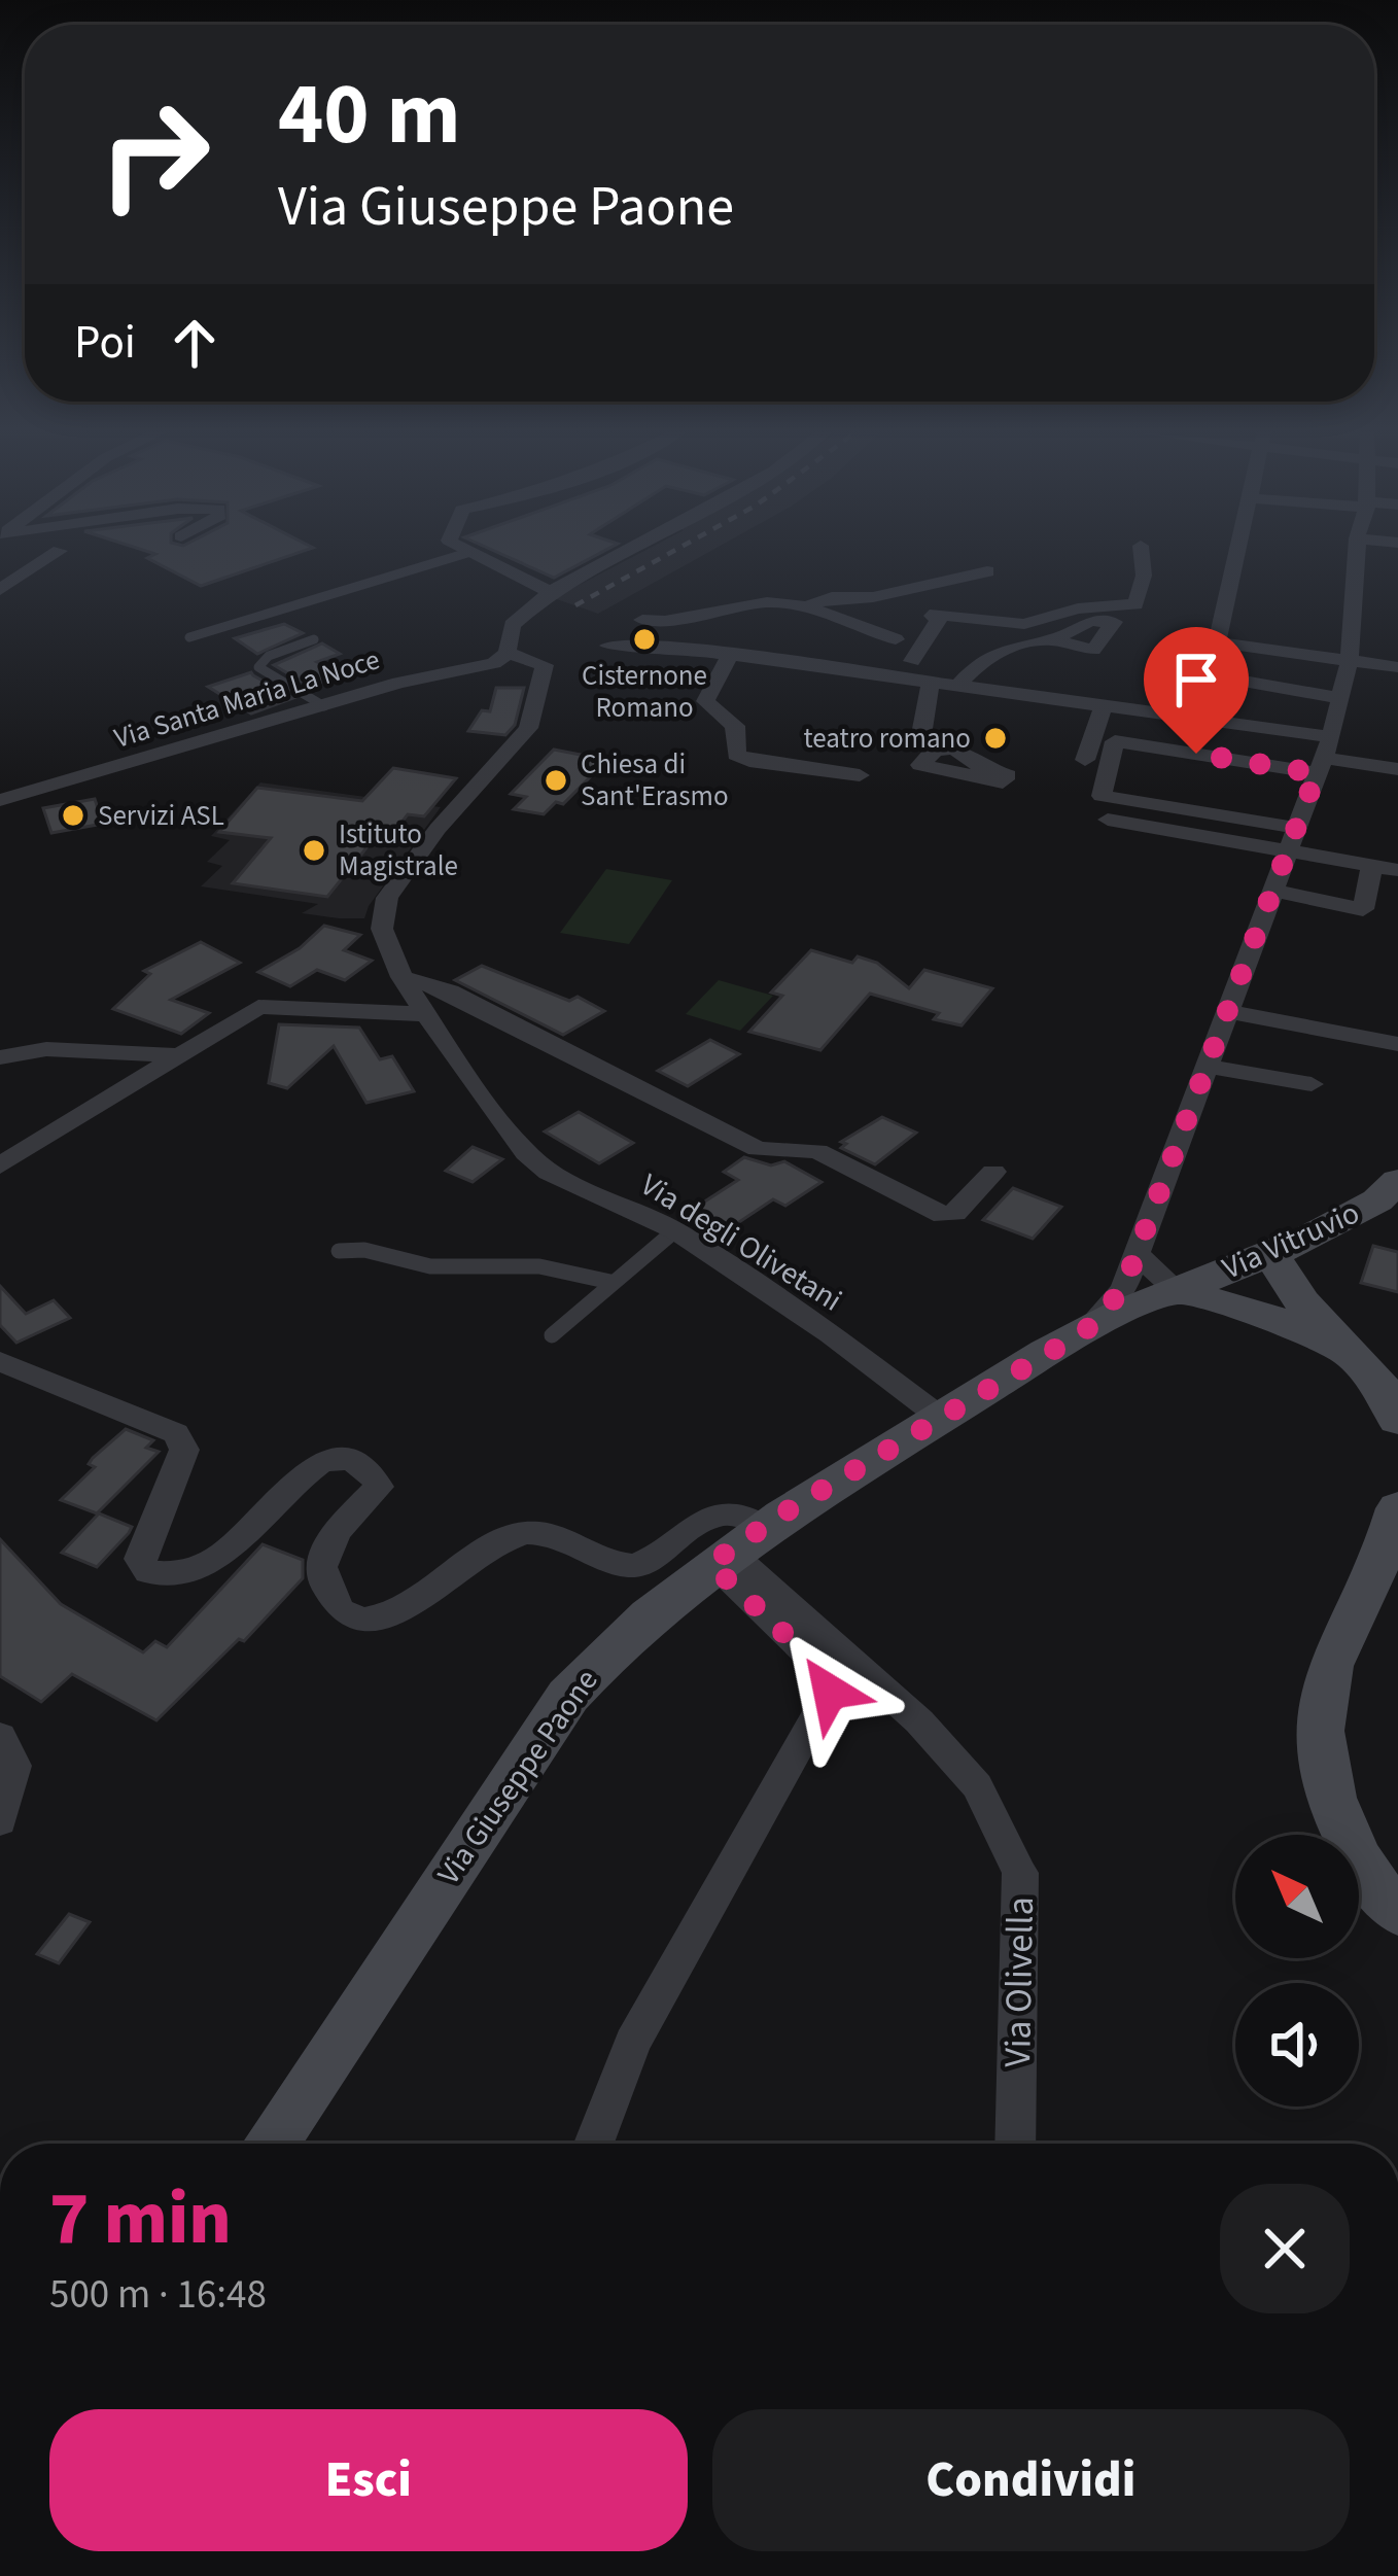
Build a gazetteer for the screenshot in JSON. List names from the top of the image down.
{
  "streets": {
    "street": [
      "Via Santa Maria La Noce",
      "Via Vitruvio",
      "Via degli Olivetani",
      "Via Giuseppe Paone",
      "Via Olivella"
    ]
  },
  "crossings": [
    ["Via Santa Maria La Noce", "Via degli Olivetani"],
    ["Via Vitruvio", "Via Giuseppe Paone"],
    ["Via degli Olivetani", "Via Giuseppe Paone"],
    ["Via Giuseppe Paone", "Via Olivella"]
  ],
  "places": [
    "Cisternone Romano",
    "teatro romano",
    "Chiesa di Sant'Erasmo",
    "Servizi ASL",
    "Istituto Magistrale"
  ],
  "north": "top left",
  "page": {
    "turn": ["40 m", "Via Giuseppe Paone"],
    "then": "Poi",
    "heading": ["7 min", "500 m · 16:48"],
    "buttons": ["Esci", "Condividi"]
  }
}
